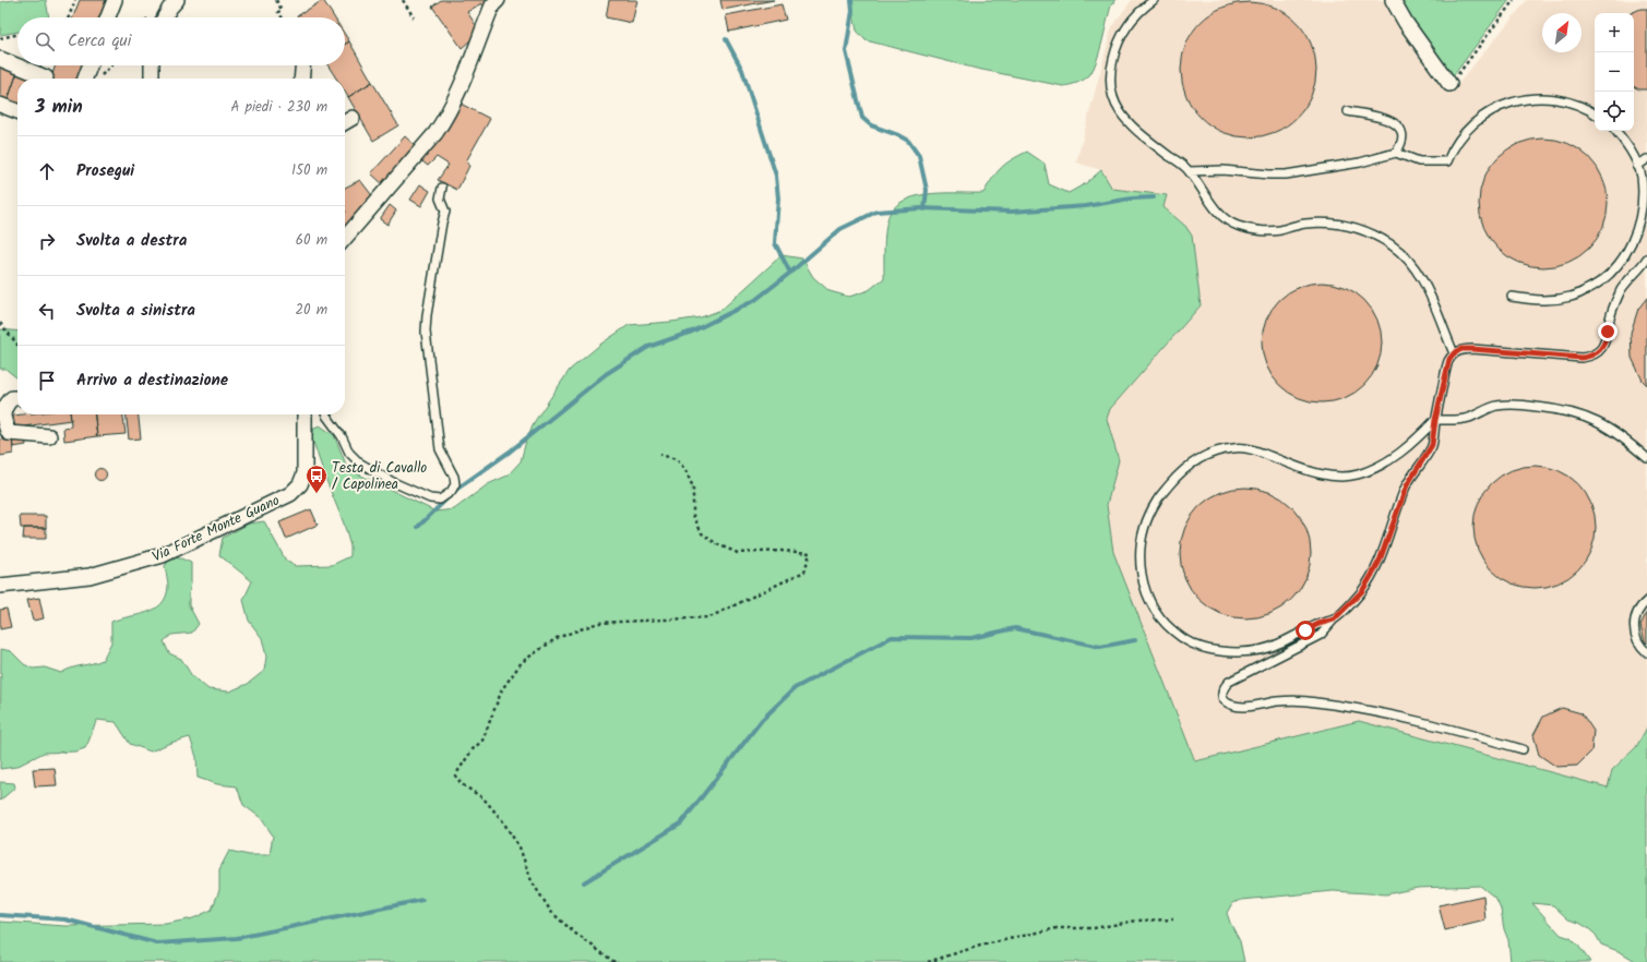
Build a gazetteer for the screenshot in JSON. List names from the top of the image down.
{
  "streets": {
    "street": ["Via Forte Monte Guano"]
  },
  "places": {
    "bus stop": ["Testa di Cavallo / Capolinea"]
  },
  "north": "top right",
  "page": {
    "map_buttons": ["+", "−"],
    "search": "Cerca qui",
    "heading": ["3 min", "A piedi · 230 m"],
    "list": [
      ["Prosegui", "150 m"],
      ["Svolta a destra", "60 m"],
      ["Svolta a sinistra", "20 m"],
      "Arrivo a destinazione"
    ]
  }
}
